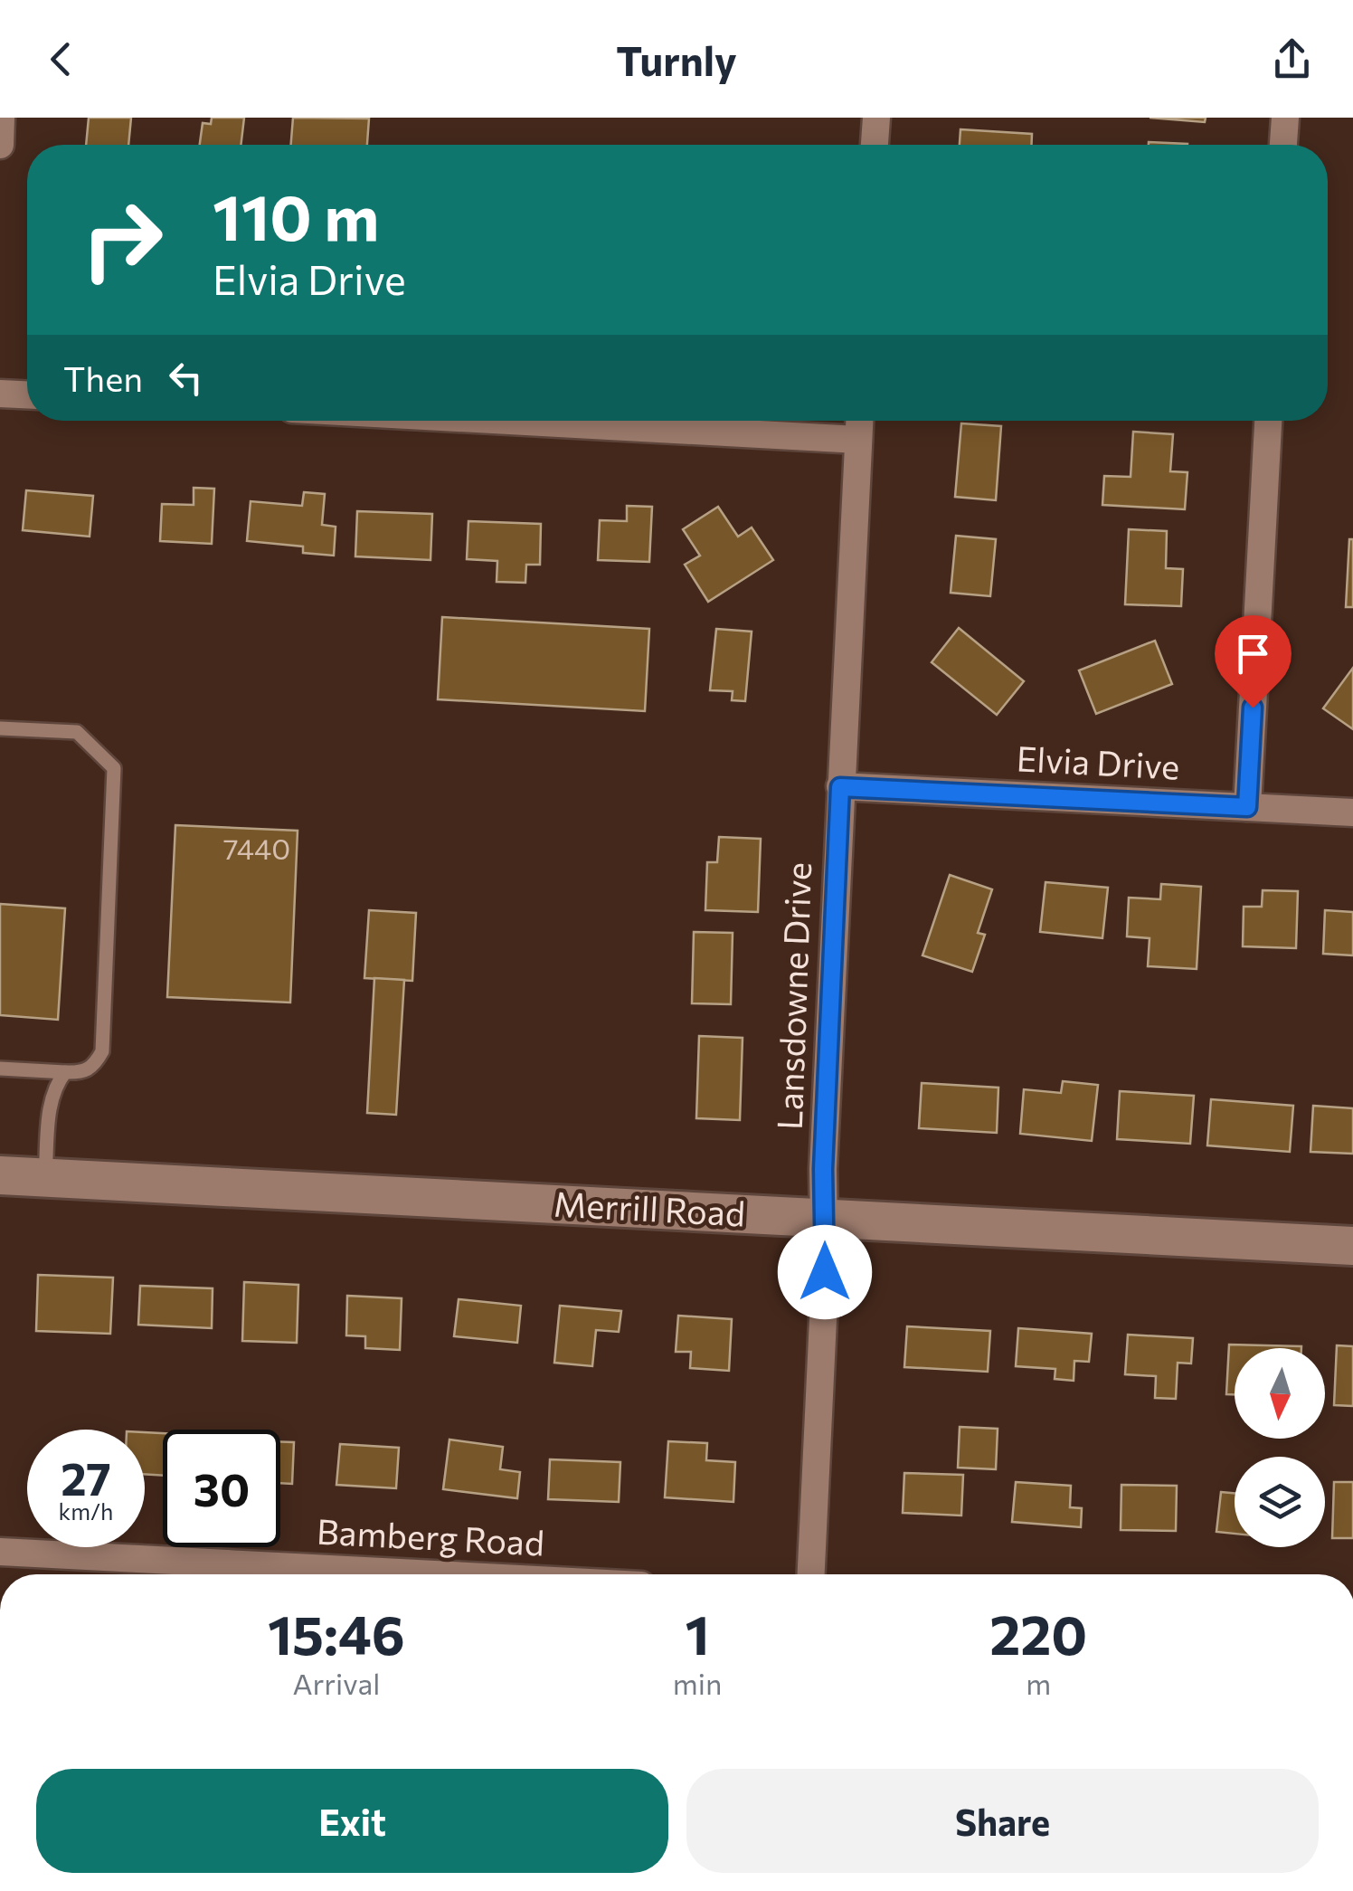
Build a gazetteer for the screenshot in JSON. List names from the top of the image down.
{
  "streets": {
    "main road": ["Merrill Road"],
    "street": ["Elvia Drive", "Lansdowne Drive", "Bamberg Road"]
  },
  "crossings": [
    ["Elvia Drive", "Lansdowne Drive"],
    ["Lansdowne Drive", "Merrill Road"]
  ],
  "house_numbers": ["7440"],
  "north": "bottom",
  "page": {
    "header": "Turnly",
    "turn": ["110 m", "Elvia Drive"],
    "then": "Then",
    "speed": "27 km/h",
    "limit": "30",
    "eta": [
      "15:46",
      "Arrival",
      "1",
      "min",
      "220",
      "m"
    ],
    "buttons": ["Exit", "Share"]
  }
}
